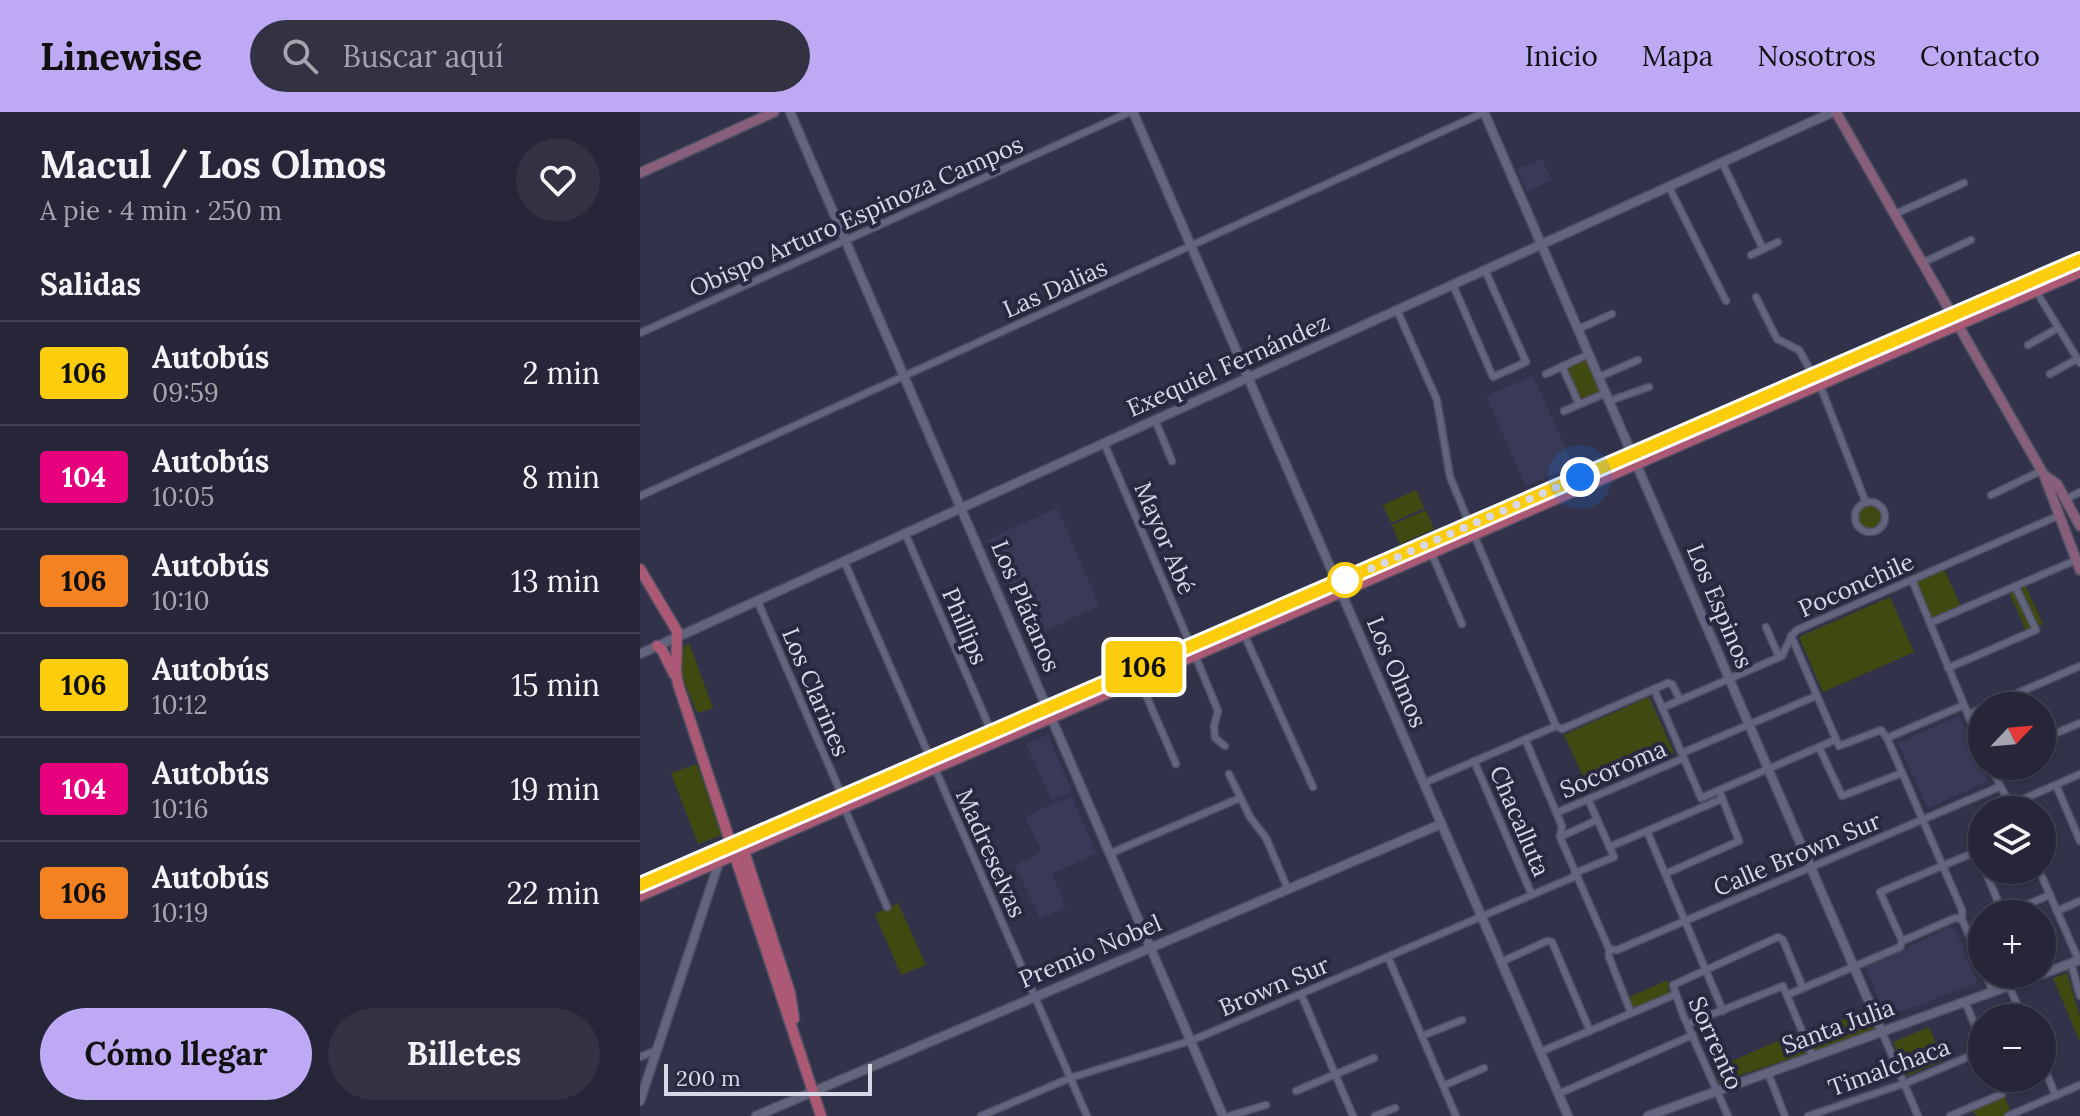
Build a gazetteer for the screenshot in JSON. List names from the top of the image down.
{
  "streets": {
    "street": [
      "Obispo Arturo Espinoza Campos",
      "Las Dalias",
      "Exequiel Fernández",
      "Mayor Abé",
      "Poconchile",
      "Los Plátanos",
      "Los Espinos",
      "Phillips",
      "Los Olmos",
      "Los Clarines",
      "Socoroma",
      "Chacalluta",
      "Madreselvas",
      "Calle Brown Sur",
      "Premio Nobel",
      "Brown Sur",
      "Santa Julia",
      "Sorrento",
      "Timalchaca"
    ]
  },
  "crossings": [
    ["Obispo Arturo Espinoza Campos", "Los Plátanos"],
    ["Obispo Arturo Espinoza Campos", "Los Olmos"],
    ["Las Dalias", "Los Plátanos"],
    ["Las Dalias", "Los Espinos"],
    ["Las Dalias", "Los Olmos"],
    ["Exequiel Fernández", "Mayor Abé"],
    ["Exequiel Fernández", "Los Plátanos"],
    ["Exequiel Fernández", "Los Espinos"],
    ["Exequiel Fernández", "Phillips"],
    ["Exequiel Fernández", "Los Olmos"],
    ["Exequiel Fernández", "Los Clarines"],
    ["Exequiel Fernández", "Madreselvas"],
    ["Los Plátanos", "Premio Nobel"],
    ["Los Plátanos", "Brown Sur"],
    ["Los Espinos", "Socoroma"],
    ["Los Espinos", "Calle Brown Sur"],
    ["Los Espinos", "Santa Julia"],
    ["Los Espinos", "Timalchaca"],
    ["Los Olmos", "Premio Nobel"],
    ["Los Olmos", "Brown Sur"],
    ["Chacalluta", "Brown Sur"],
    ["Madreselvas", "Premio Nobel"],
    ["Madreselvas", "Brown Sur"],
    ["Santa Julia", "Sorrento"]
  ],
  "lines": ["bus line 106"],
  "scale_bar": "200 m",
  "north": "top right",
  "page": {
    "header": "Linewise",
    "search": "Buscar aquí",
    "nav": [
      "Inicio",
      "Mapa",
      "Nosotros",
      "Contacto"
    ],
    "heading": [
      ["Macul / Los Olmos", "A pie · 4 min · 250 m"],
      "Salidas"
    ],
    "on_map": "106",
    "list": [
      {
        "mark": "106",
        "name": "Autobús",
        "note": "09:59",
        "value": "2 min"
      },
      {
        "mark": "104",
        "name": "Autobús",
        "note": "10:05",
        "value": "8 min"
      },
      {
        "mark": "106",
        "name": "Autobús",
        "note": "10:10",
        "value": "13 min"
      },
      {
        "mark": "106",
        "name": "Autobús",
        "note": "10:12",
        "value": "15 min"
      },
      {
        "mark": "104",
        "name": "Autobús",
        "note": "10:16",
        "value": "19 min"
      },
      {
        "mark": "106",
        "name": "Autobús",
        "note": "10:19",
        "value": "22 min"
      }
    ],
    "map_buttons": ["+", "−"],
    "buttons": ["Cómo llegar", "Billetes"],
    "scale": "200 m"
  }
}
